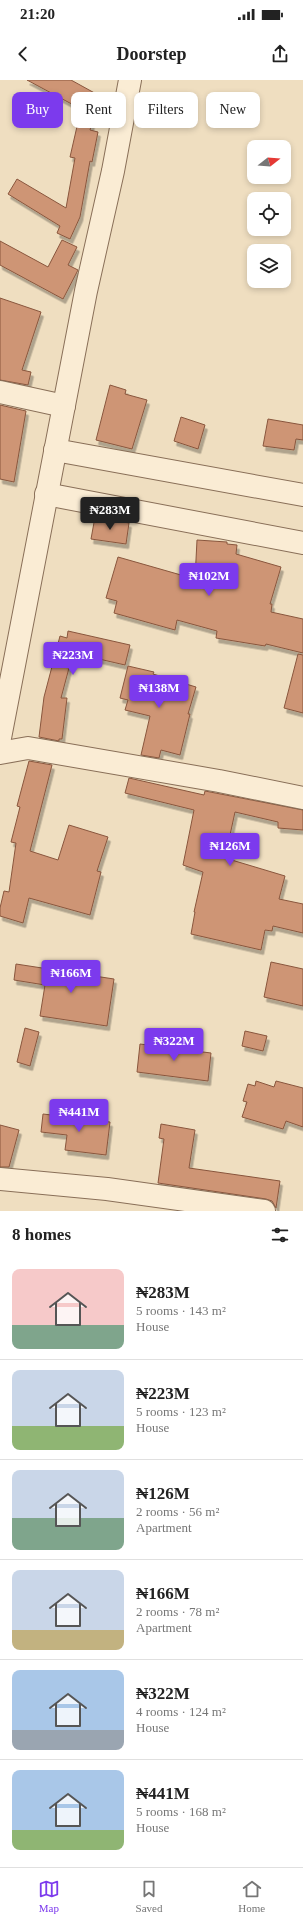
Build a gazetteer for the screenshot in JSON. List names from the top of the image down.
{
  "north": "right",
  "page": {
    "status": "21:20",
    "header": "Doorstep",
    "chip": [
      "Buy",
      "Rent",
      "Filters",
      "New"
    ],
    "price": [
      "₦283M",
      "₦102M",
      "₦223M",
      "₦138M",
      "₦126M",
      "₦166M",
      "₦322M",
      "₦441M"
    ],
    "heading": "8 homes",
    "list": [
      {
        "name": "₦283M",
        "note": "5 rooms · 143 m² · House"
      },
      {
        "name": "₦223M",
        "note": "5 rooms · 123 m² · House"
      },
      {
        "name": "₦126M",
        "note": "2 rooms · 56 m² · Apartment"
      },
      {
        "name": "₦166M",
        "note": "2 rooms · 78 m² · Apartment"
      },
      {
        "name": "₦322M",
        "note": "4 rooms · 124 m² · House"
      },
      {
        "name": "₦441M",
        "note": "5 rooms · 168 m² · House"
      }
    ],
    "tabs": ["Map", "Saved", "Home"]
  }
}
